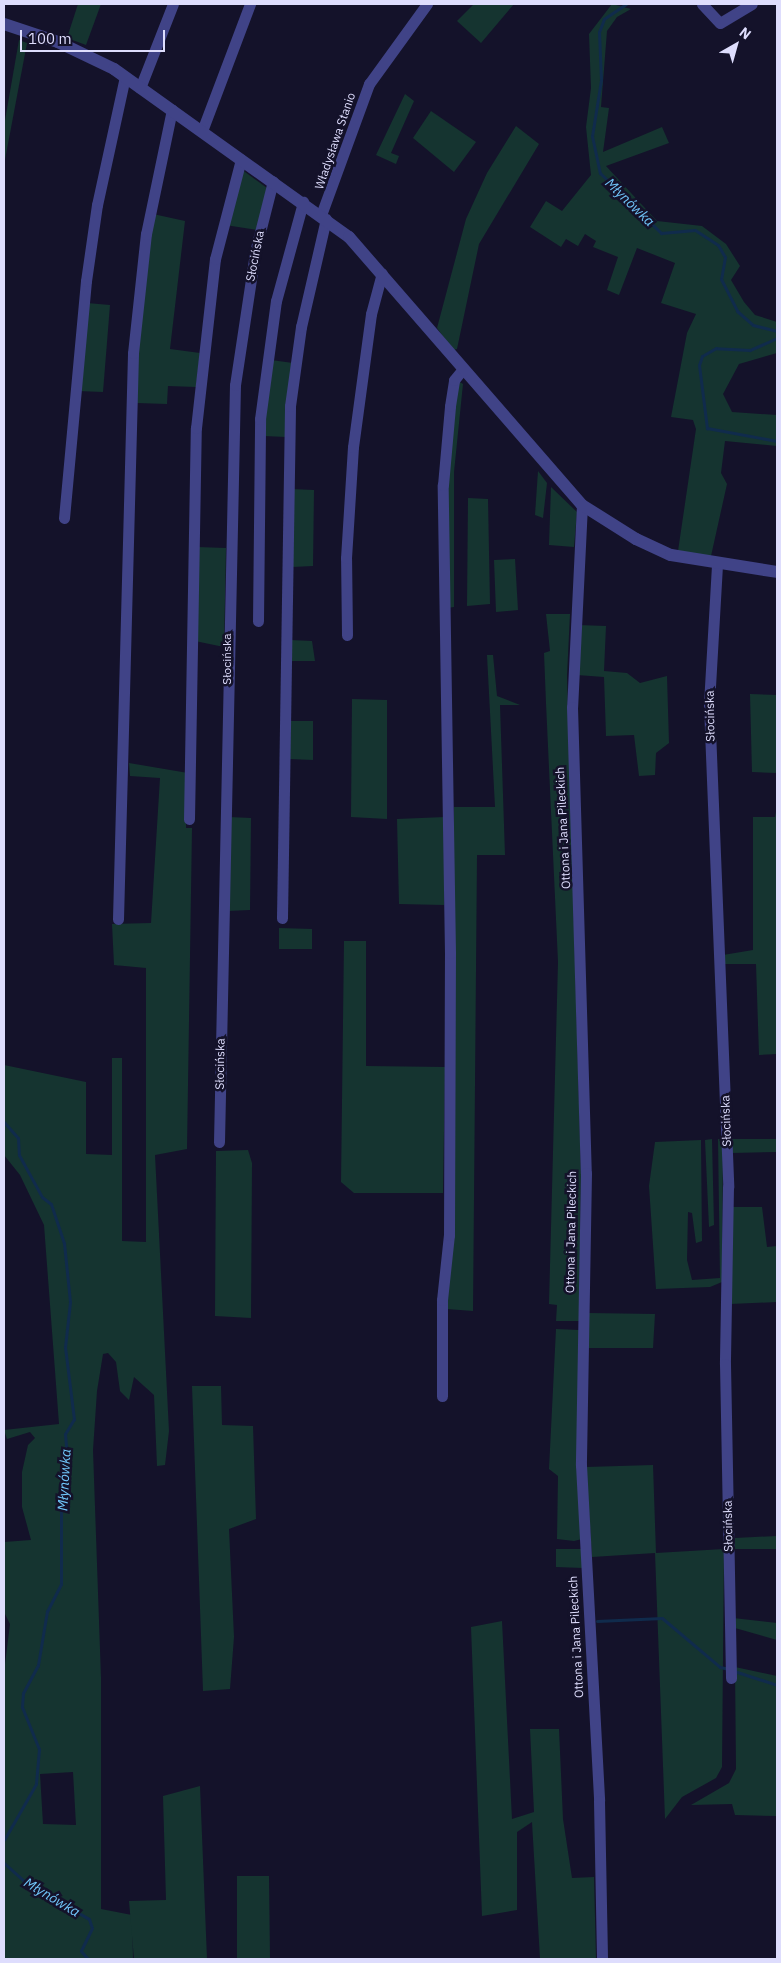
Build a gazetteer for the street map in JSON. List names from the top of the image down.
{
  "streets": {
    "street": ["Władysława Stanio", "Słocińska", "Ottona i Jana Pileckich"]
  },
  "water": ["Młynówka"],
  "scale_bar": "100 m",
  "north": "top right"
}
